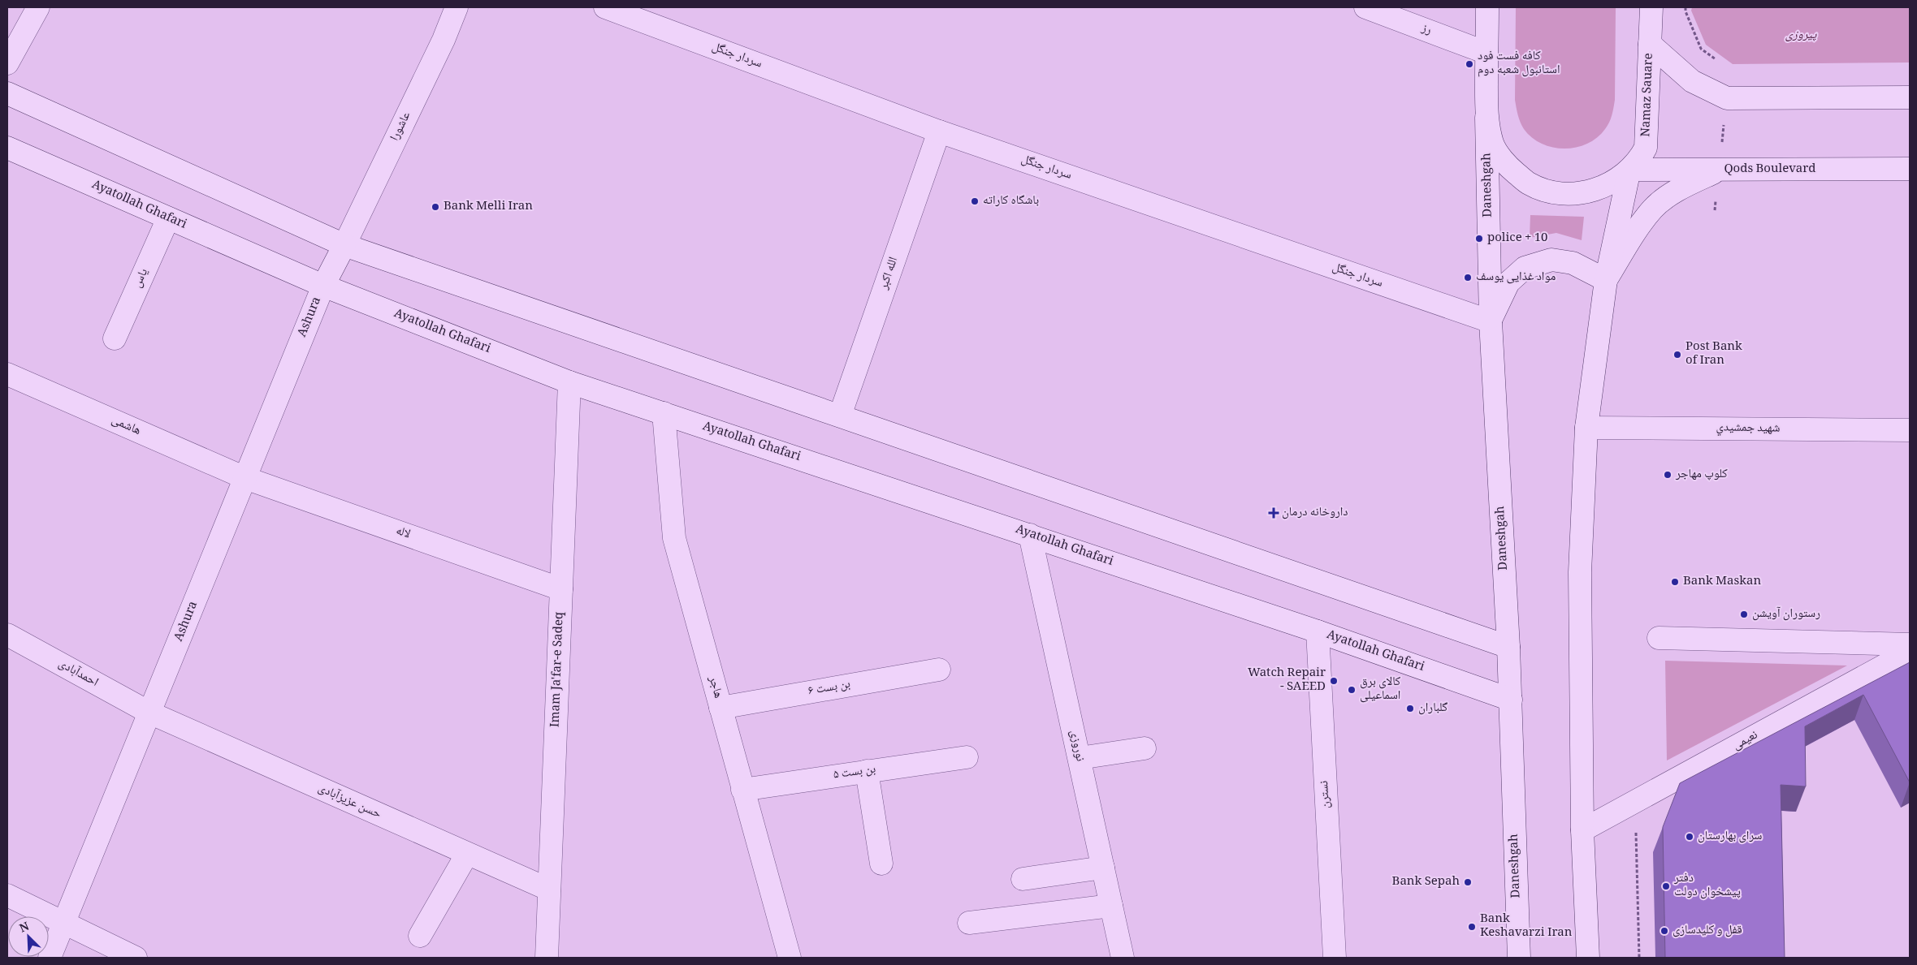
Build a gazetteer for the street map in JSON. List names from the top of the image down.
{
  "streets": {
    "street": [
      "رز",
      "سردار جنگل",
      "Namaz Sauare",
      "عاشورا",
      "Qods Boulevard",
      "Daneshgah",
      "Ayatollah Ghafari",
      "الله اکبر",
      "یاس",
      "Ashura",
      "هاشمی",
      "شهيد جمشيدي",
      "لاله",
      "Imam Ja'far-e Sadeq",
      "احمدآبادی",
      "هاجر",
      "بن بست ۶",
      "نعیمی",
      "نوروزی",
      "بن بست ۵",
      "نسترن",
      "حسن عزیزآبادی"
    ]
  },
  "crossings": [
    ["رز", "Namaz Sauare"],
    ["سردار جنگل", "Daneshgah"],
    ["سردار جنگل", "الله اکبر"],
    ["Namaz Sauare", "Qods Boulevard"],
    ["Namaz Sauare", "Daneshgah"],
    ["عاشورا", "Ayatollah Ghafari"],
    ["عاشورا", "Ashura"],
    ["Daneshgah", "Ayatollah Ghafari"],
    ["Ayatollah Ghafari", "یاس"],
    ["Ayatollah Ghafari", "Ashura"],
    ["Ayatollah Ghafari", "Imam Ja'far-e Sadeq"],
    ["Ayatollah Ghafari", "هاجر"],
    ["Ayatollah Ghafari", "نوروزی"],
    ["Ayatollah Ghafari", "نسترن"],
    ["Ashura", "هاشمی"],
    ["Ashura", "لاله"],
    ["Ashura", "احمدآبادی"],
    ["Ashura", "حسن عزیزآبادی"],
    ["هاشمی", "لاله"],
    ["لاله", "Imam Ja'far-e Sadeq"],
    ["Imam Ja'far-e Sadeq", "حسن عزیزآبادی"],
    ["احمدآبادی", "حسن عزیزآبادی"],
    ["هاجر", "بن بست ۶"],
    ["هاجر", "بن بست ۵"]
  ],
  "parks": ["پیروزی"],
  "places": {
    "other": [
      "کافه فست فود استانبول شعبه دوم",
      "باشگاه کاراته",
      "Bank Melli Iran",
      "police + 10",
      "مواد غذایی یوسف",
      "Post Bank of Iran",
      "کلوپ مهاجر",
      "Bank Maskan",
      "رستوران آویشن",
      "Watch Repair - SAEED",
      "کالای برق اسماعیلی",
      "گلباران",
      "سرای بهارستان",
      "Bank Sepah",
      "دفتر پیشخوان دولت",
      "Bank Keshavarzi Iran",
      "قفل و کلیدسازی"
    ],
    "health": ["داروخانه درمان"]
  },
  "north": "top left"
}
